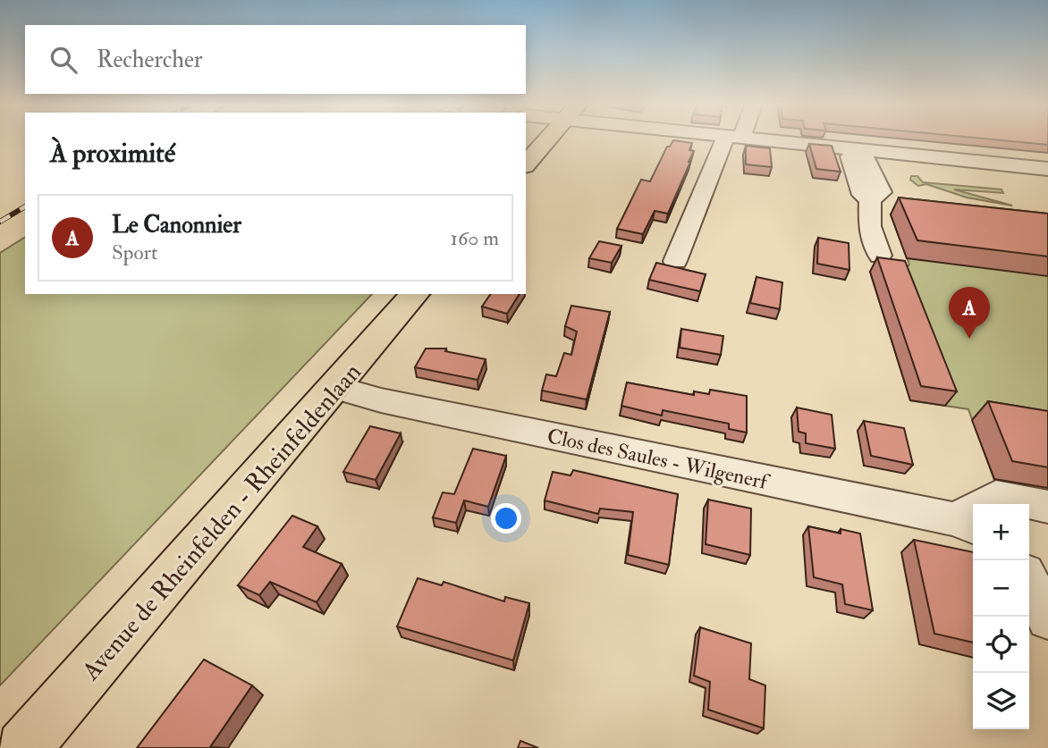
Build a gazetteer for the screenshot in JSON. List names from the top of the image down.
{
  "streets": {
    "main road": ["Avenue de Rheinfelden - Rheinfeldenlaan"],
    "street": ["Clos des Saules - Wilgenerf"]
  },
  "crossings": [
    ["Clos des Saules - Wilgenerf", "Avenue de Rheinfelden - Rheinfeldenlaan"]
  ],
  "page": {
    "search": "Rechercher",
    "heading": "À proximité",
    "list": [
      {
        "mark": "A",
        "name": "Le Canonnier",
        "note": "Sport",
        "value": "160 m"
      }
    ],
    "pins": "A",
    "map_buttons": ["+", "−"]
  }
}
